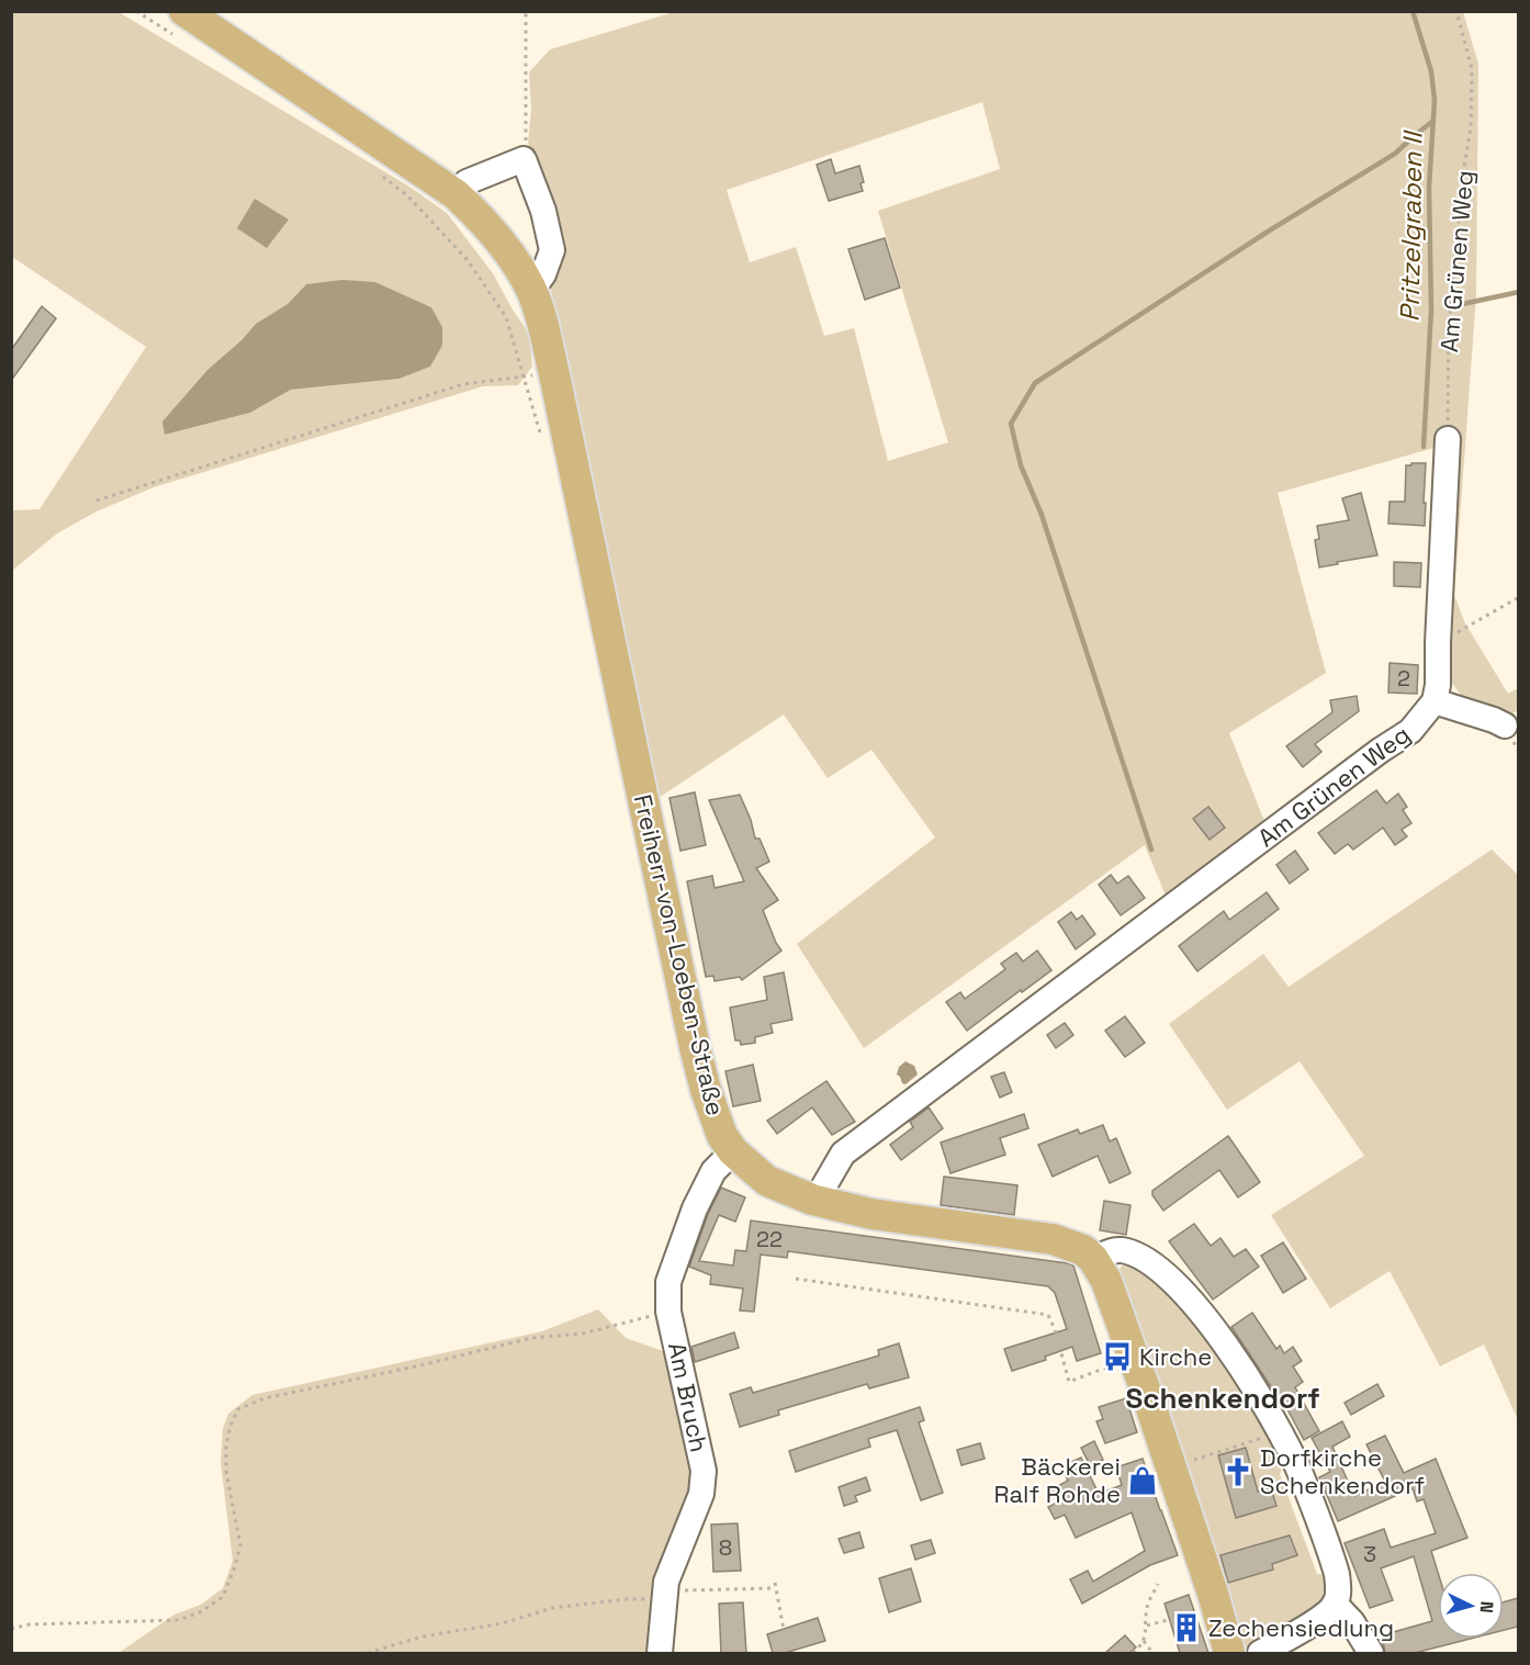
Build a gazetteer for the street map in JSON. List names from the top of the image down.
{
  "streets": {
    "main road": ["Freiherr-von-Loeben-Straße"],
    "street": ["Am Grünen Weg", "Am Bruch"]
  },
  "crossings": [
    ["Am Grünen Weg", "Freiherr-von-Loeben-Straße"],
    ["Freiherr-von-Loeben-Straße", "Am Bruch"]
  ],
  "districts": ["Schenkendorf"],
  "water": ["Pritzelgraben II"],
  "places": {
    "bus stop": ["Kirche"],
    "church": ["Dorfkirche Schenkendorf"],
    "shop": ["Bäckerei Ralf Rohde"],
    "building": ["Zechensiedlung"]
  },
  "house_numbers": [
    "2",
    "22",
    "8",
    "3"
  ],
  "north": "right"
}
